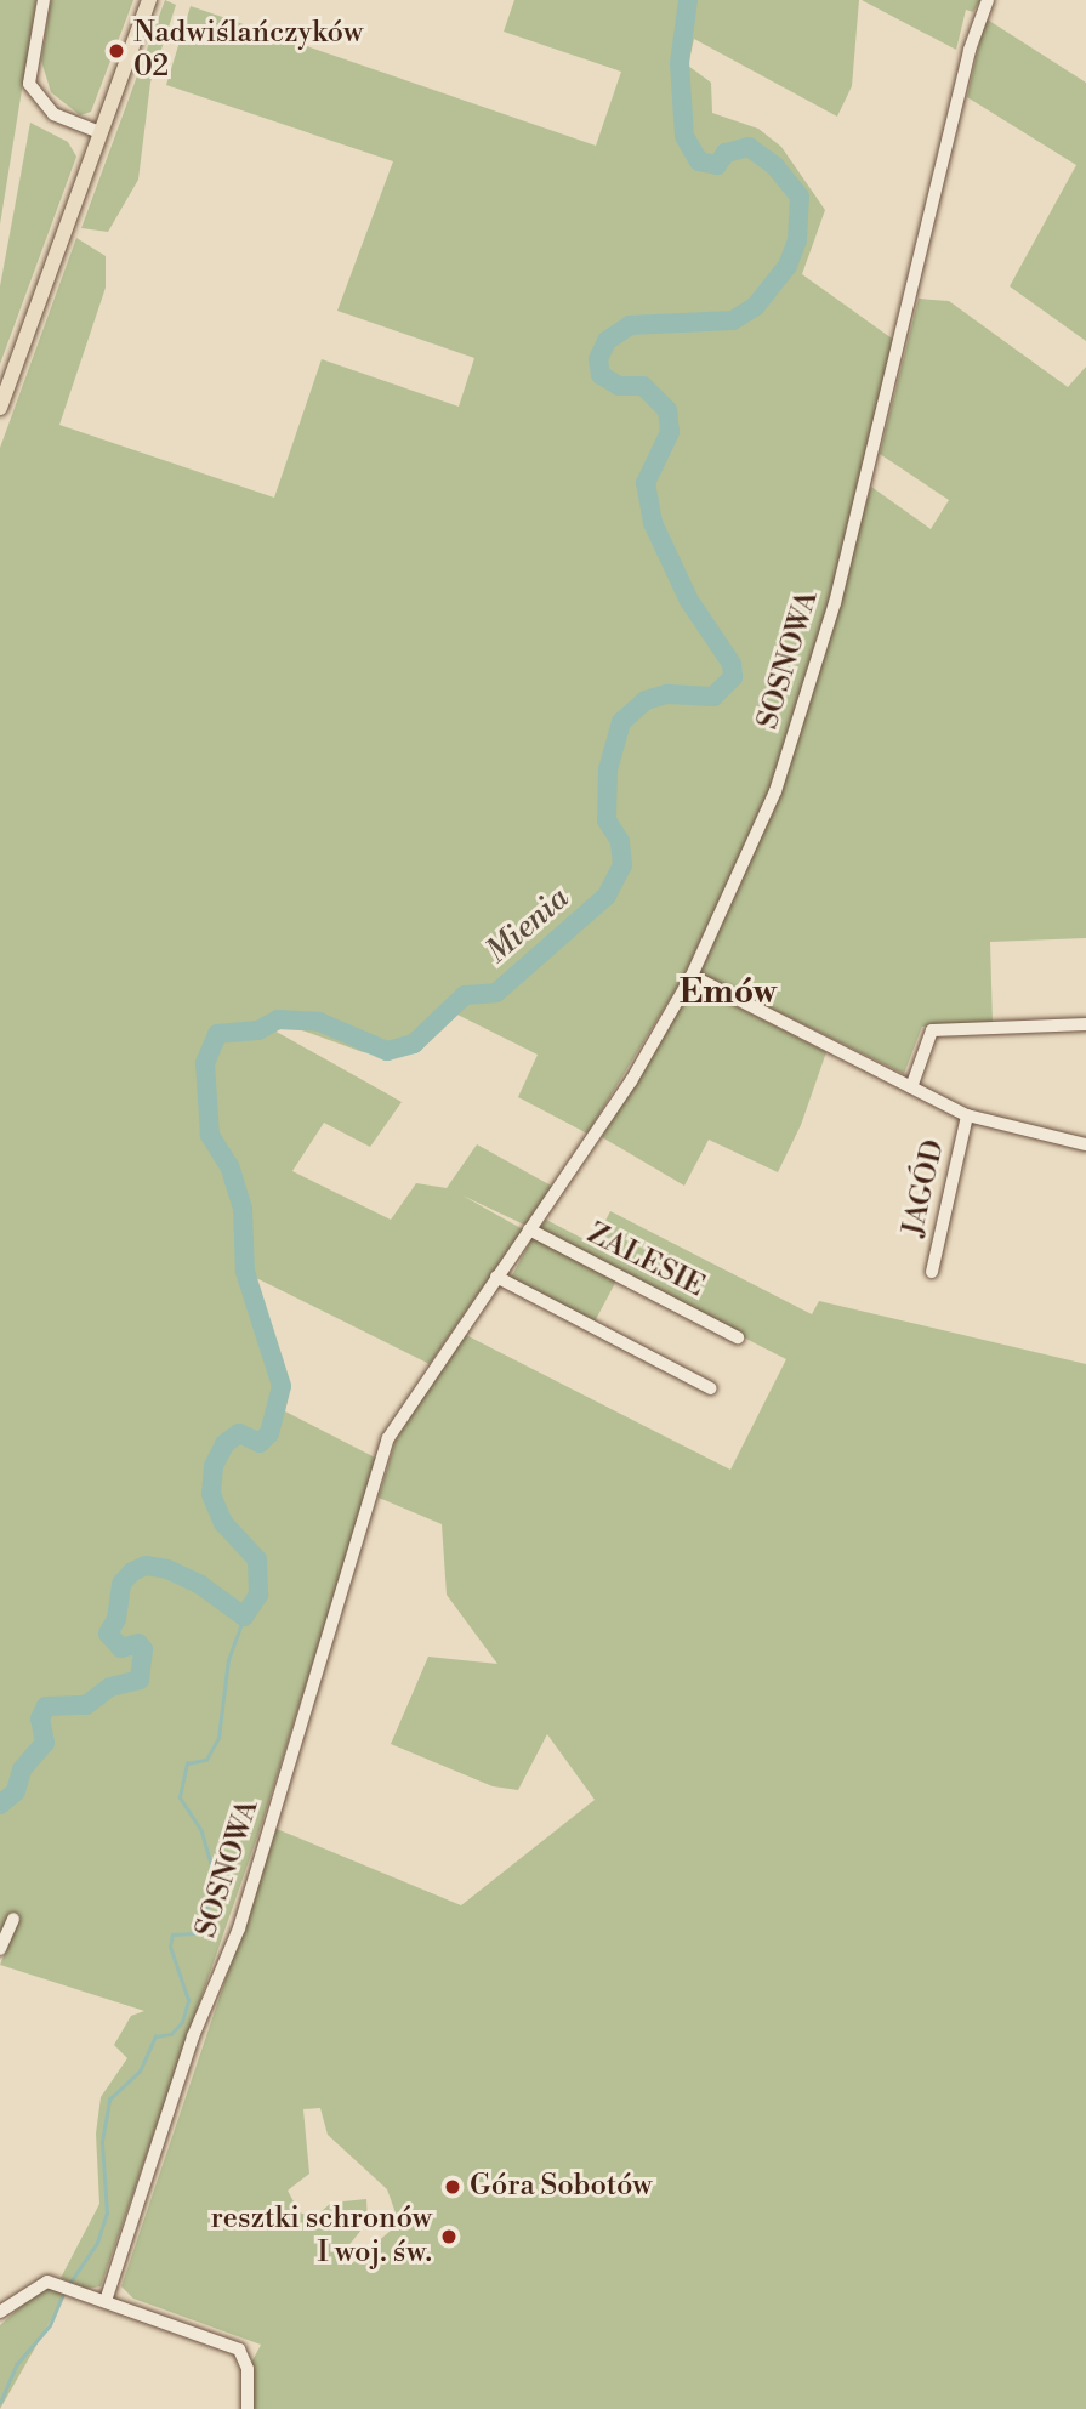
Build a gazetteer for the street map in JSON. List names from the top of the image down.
{
  "streets": {
    "street": ["SOSNOWA", "JAGÓD", "ZALESIE"]
  },
  "crossings": [
    ["SOSNOWA", "ZALESIE"]
  ],
  "districts": ["Emów"],
  "water": ["Mienia"],
  "places": ["Nadwiślańczyków 02", "Góra Sobotów", "resztki schronów I woj. św."]
}
